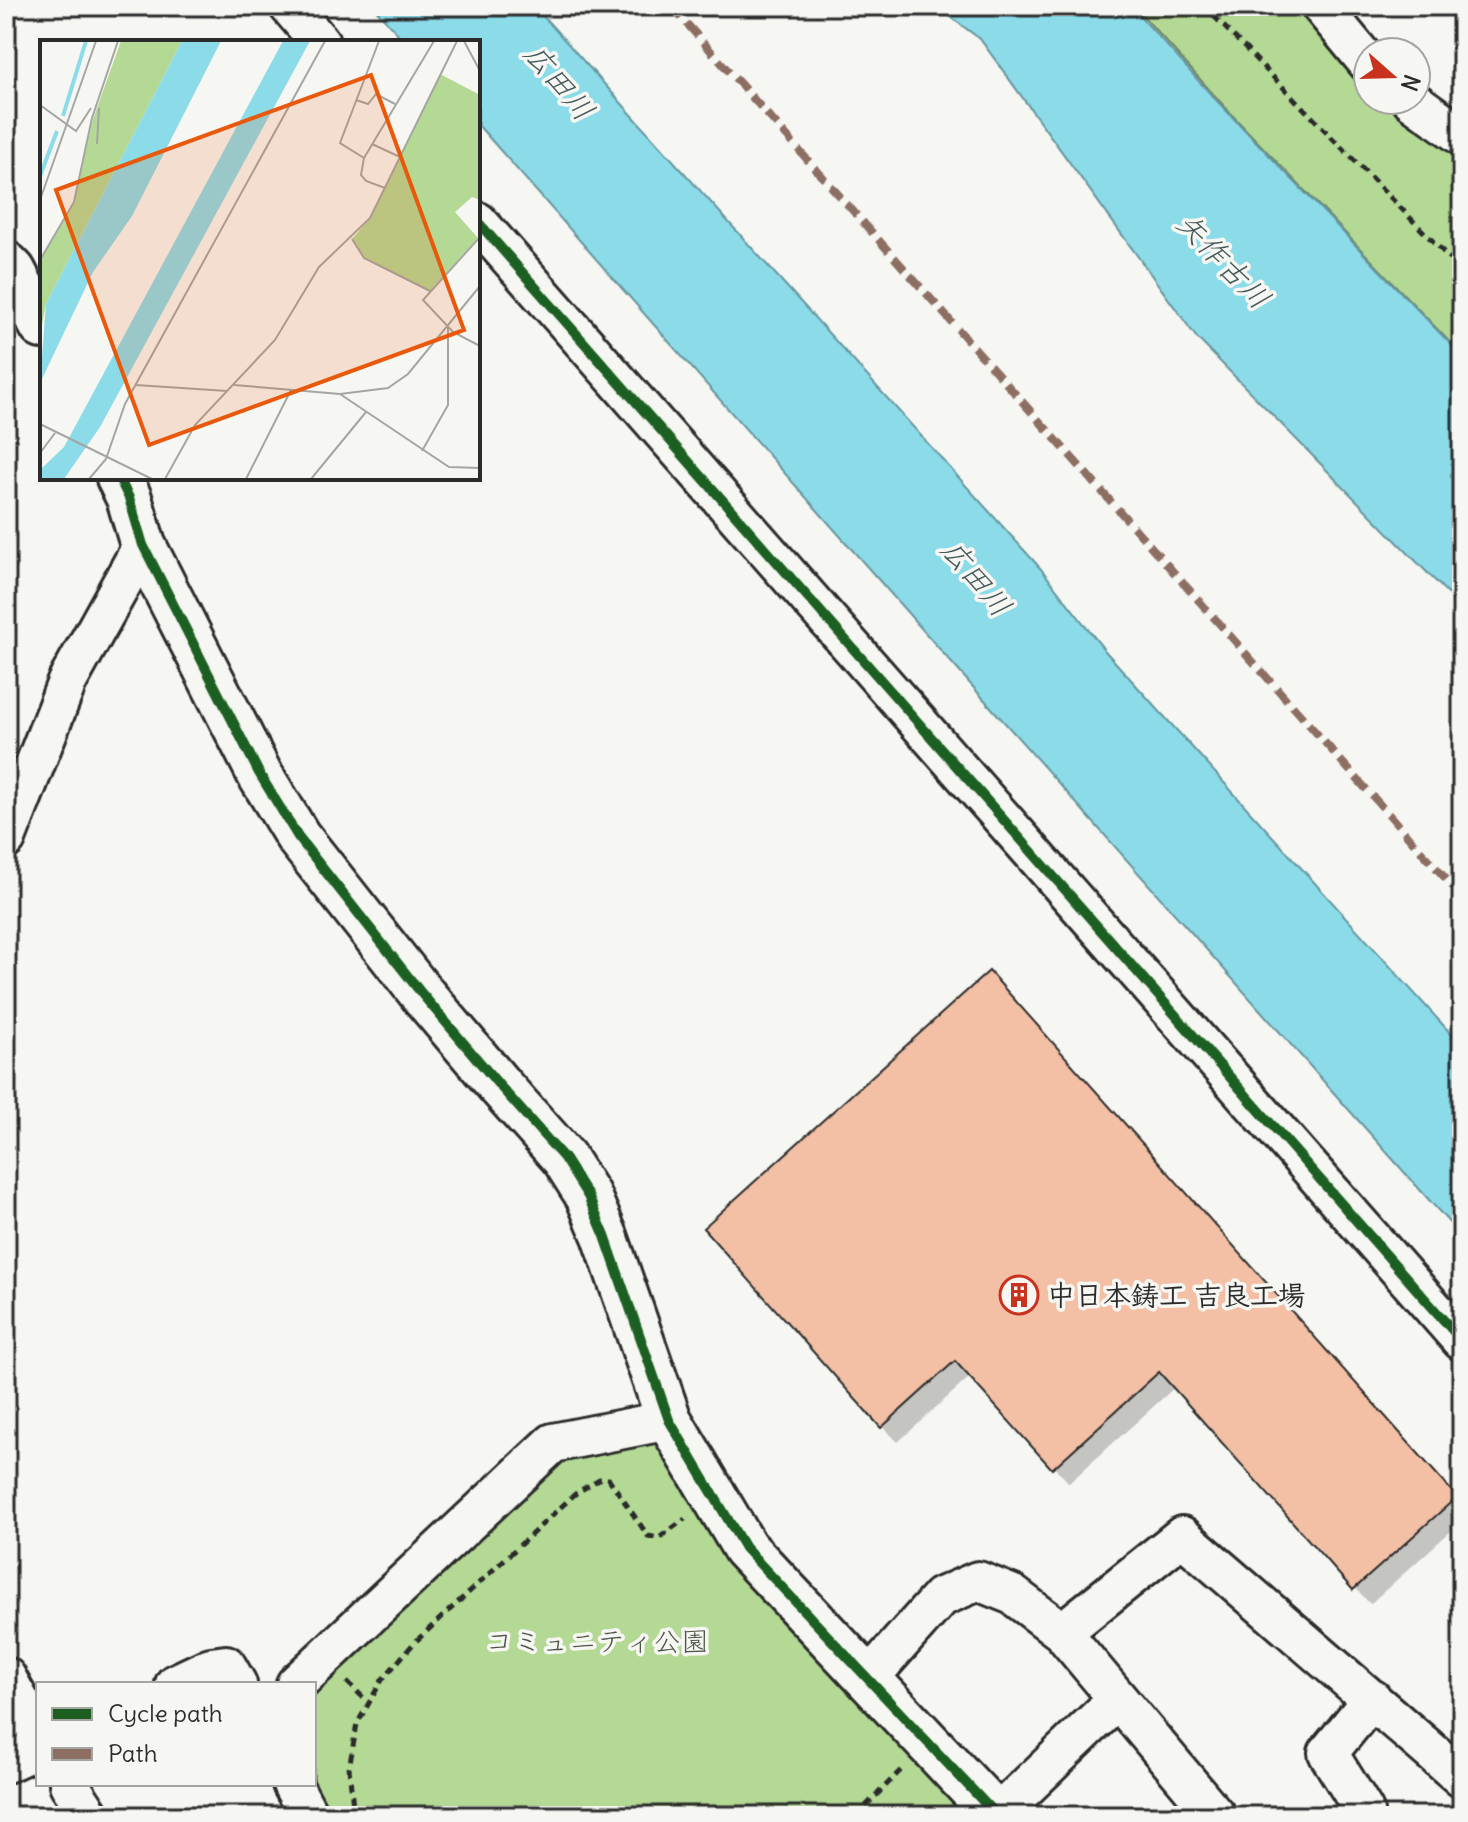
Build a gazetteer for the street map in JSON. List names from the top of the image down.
{
  "water": ["広田川", "矢作古川"],
  "parks": ["コミュニティ公園"],
  "places": {
    "building": ["中日本鋳工 吉良工場"]
  },
  "legend": ["Cycle path", "Path"],
  "north": "right"
}
